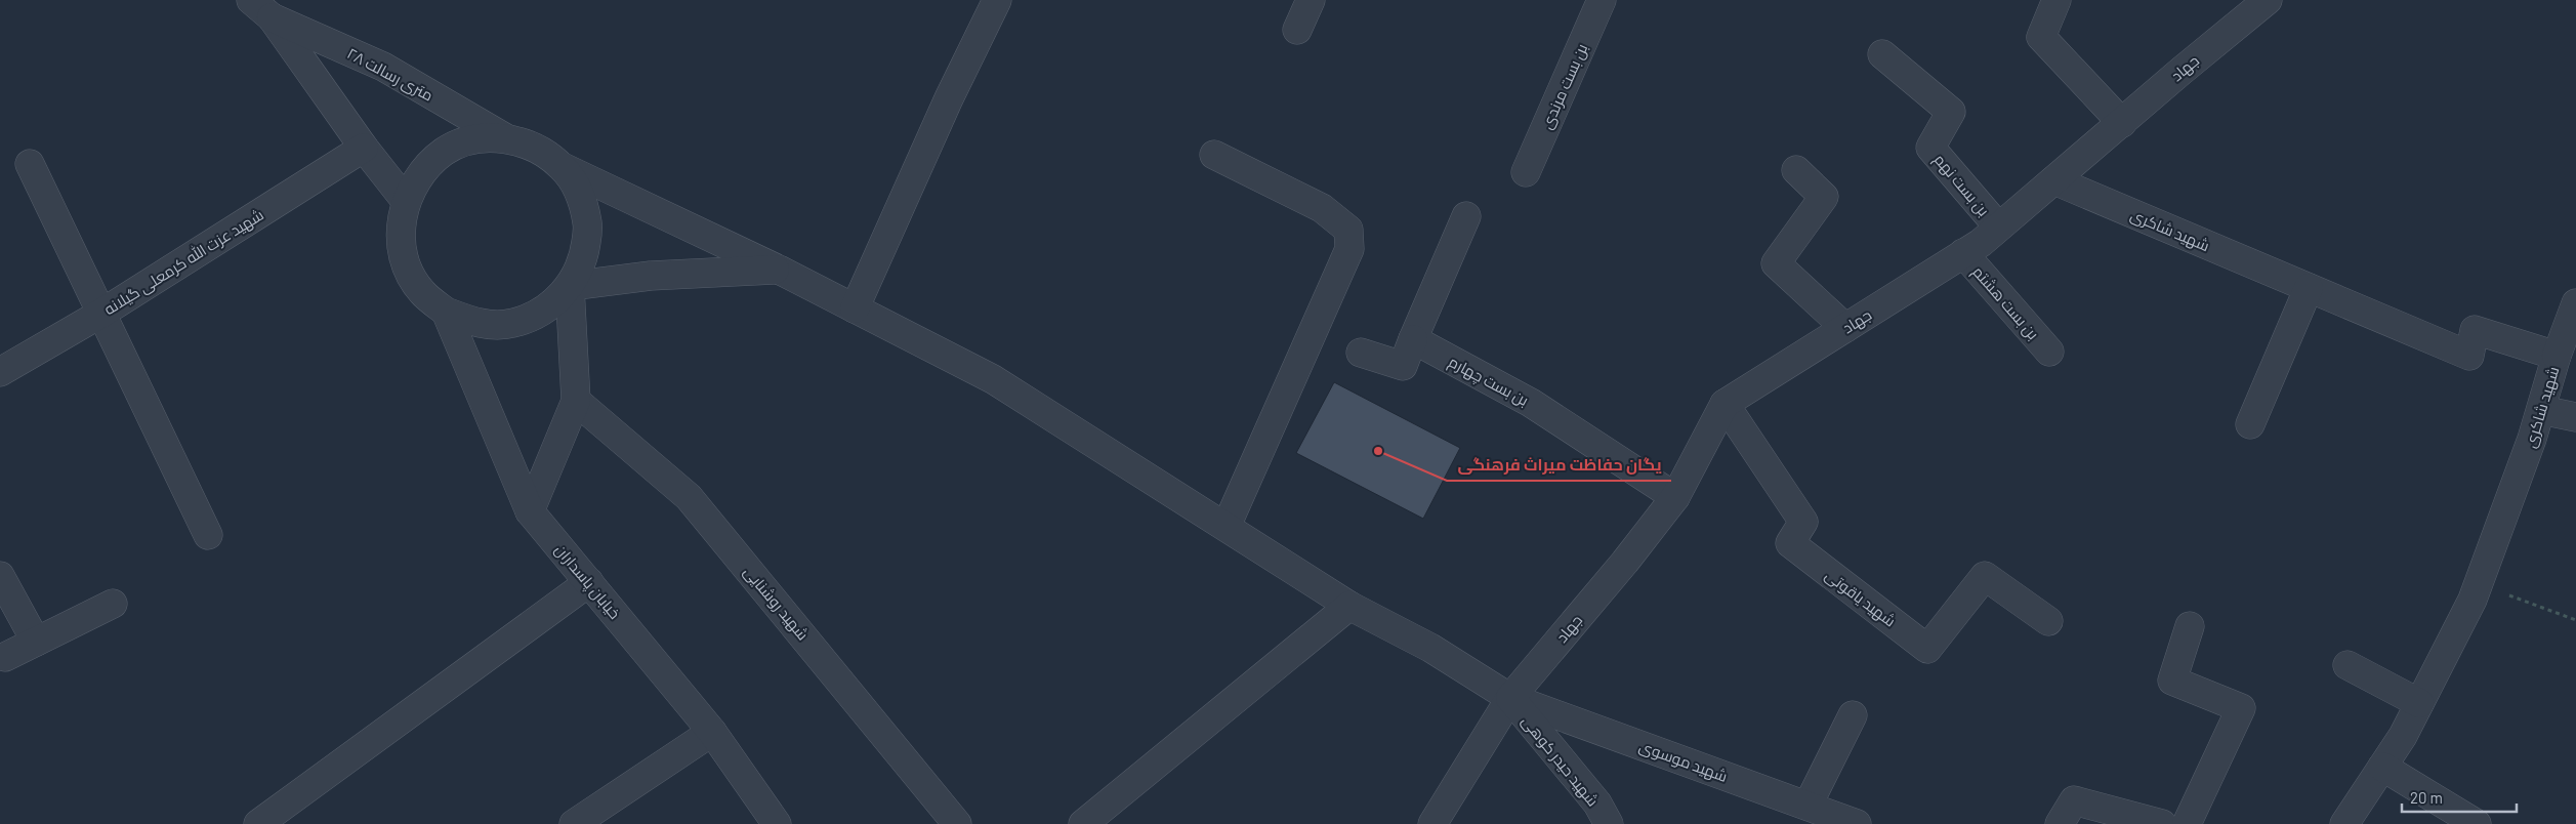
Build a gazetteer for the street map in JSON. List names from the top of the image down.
{
  "streets": {
    "street": [
      "جهاد",
      "۲۸ متری رسالت",
      "بن بست مرندی",
      "بن بست نهم",
      "شهید شاکری",
      "شهید عزت الله کرمعلی گیلانه",
      "بن بست هشتم",
      "بن بست چهارم",
      "خیابان پاسداران",
      "شهید یاقوتی",
      "شهید روشنایی",
      "شهید حیدر کوهی",
      "شهید موسوی"
    ]
  },
  "crossings": [
    ["جهاد", "بن بست نهم"],
    ["جهاد", "شهید شاکری"],
    ["جهاد", "بن بست هشتم"],
    ["جهاد", "بن بست چهارم"],
    ["جهاد", "شهید یاقوتی"],
    ["جهاد", "شهید حیدر کوهی"],
    ["جهاد", "شهید موسوی"],
    ["۲۸ متری رسالت", "شهید عزت الله کرمعلی گیلانه"],
    ["شهید حیدر کوهی", "شهید موسوی"]
  ],
  "places": ["یگان حفاظت میراث فرهنگی"],
  "scale_bar": "20 m"
}
